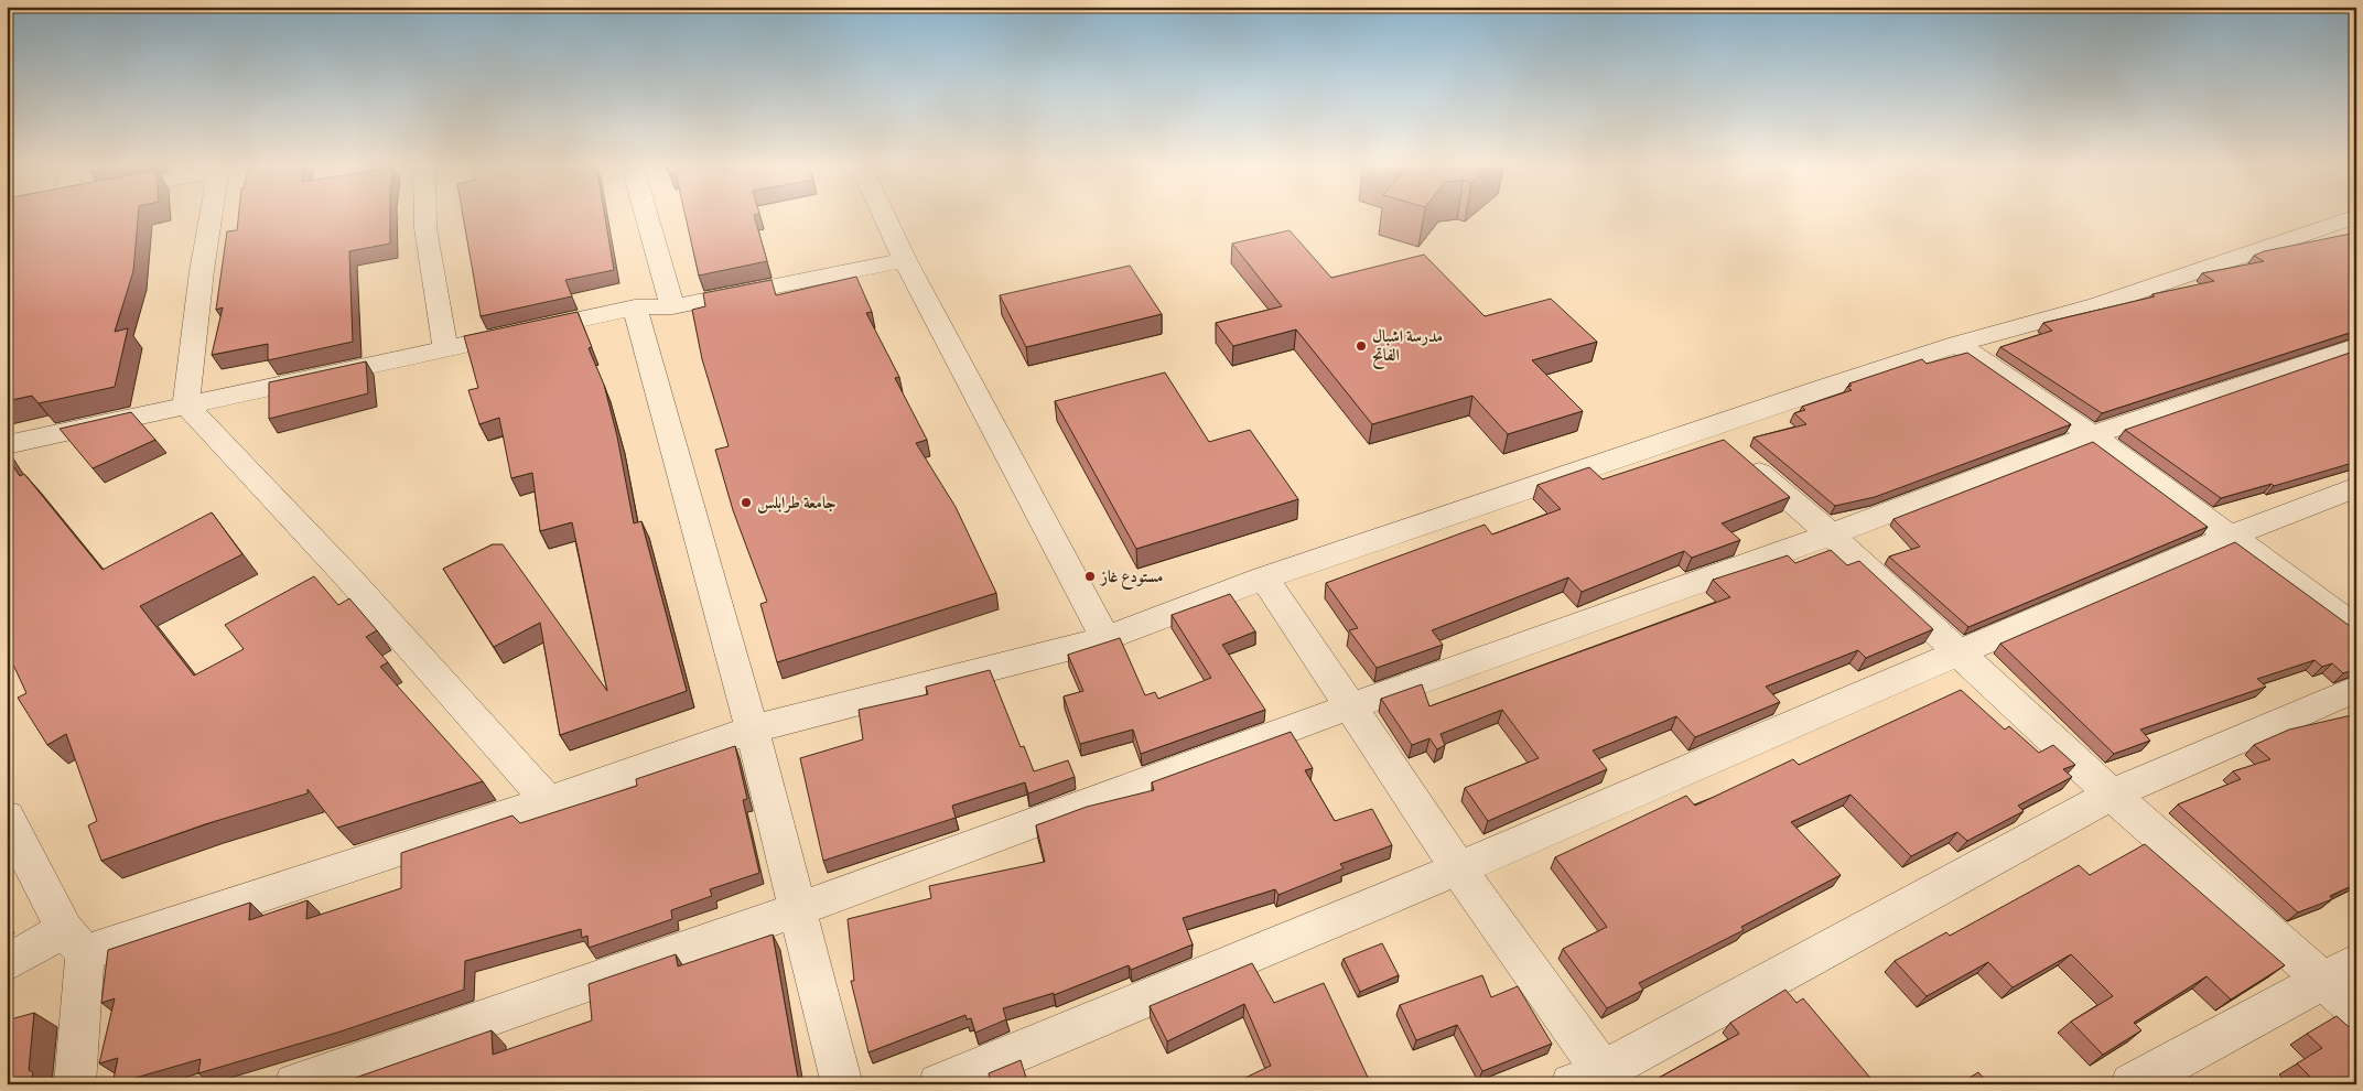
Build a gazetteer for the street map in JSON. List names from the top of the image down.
{
  "places": ["مدرسة اشبال الفاتح", "جامعة طرابلس", "مستودع غاز"]
}
